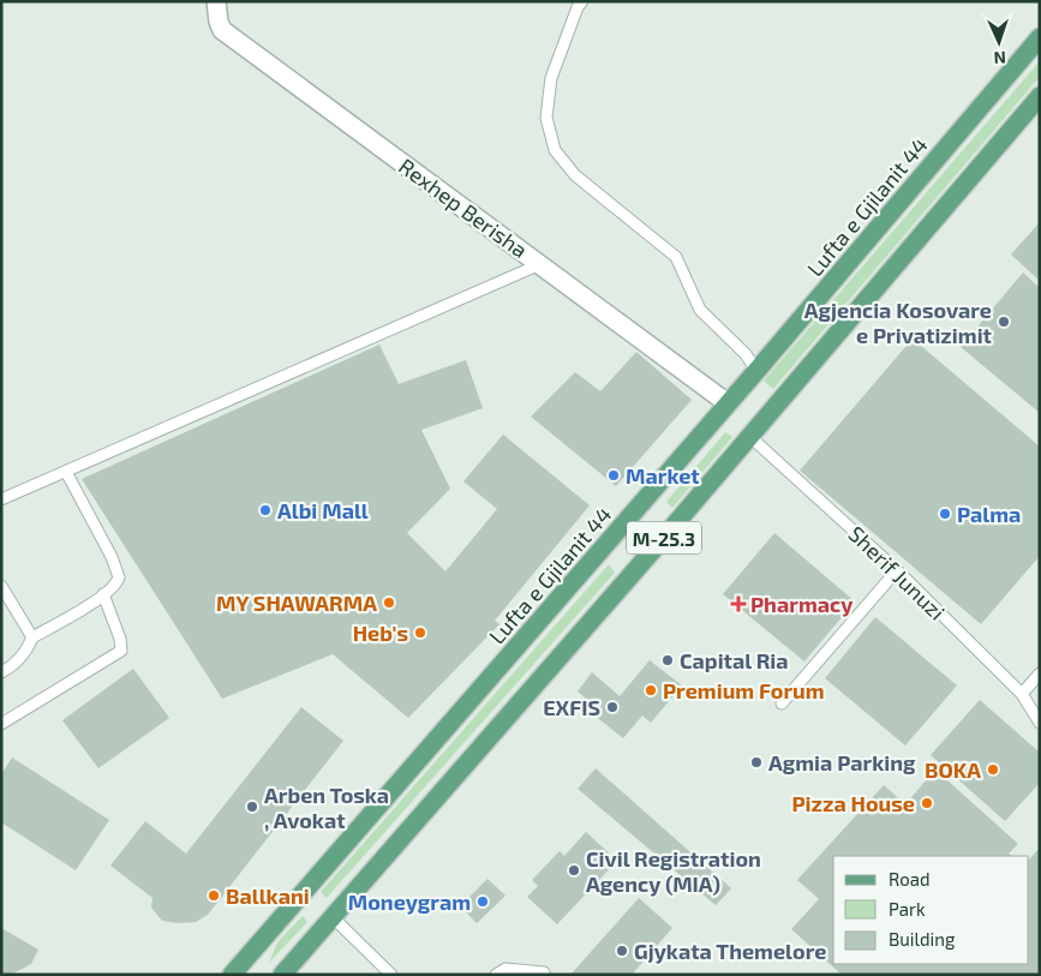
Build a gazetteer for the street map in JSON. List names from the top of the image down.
{
  "streets": {
    "main road": ["Lufta e Gjilanit 44", "M-25.3"],
    "street": ["Rexhep Berisha"],
    "lane": ["Sherif Junuzi"]
  },
  "crossings": [
    ["Lufta e Gjilanit 44", "Rexhep Berisha"],
    ["M-25.3", "Sherif Junuzi"]
  ],
  "places": {
    "other": [
      "Agjencia Kosovare e Privatizimit",
      "Market",
      "Albi Mall",
      "Palma",
      "MY SHAWARMA",
      "Heb's",
      "Capital Ria",
      "Premium Forum",
      "EXFIS",
      "Agmia Parking",
      "BOKA",
      "Pizza House",
      "Arben Toska , Avokat",
      "Civil Registration Agency (MIA)",
      "Ballkani",
      "Moneygram",
      "Gjykata Themelore"
    ],
    "health": ["Pharmacy"]
  },
  "legend": ["Road", "Park", "Building"],
  "north": "bottom"
}
